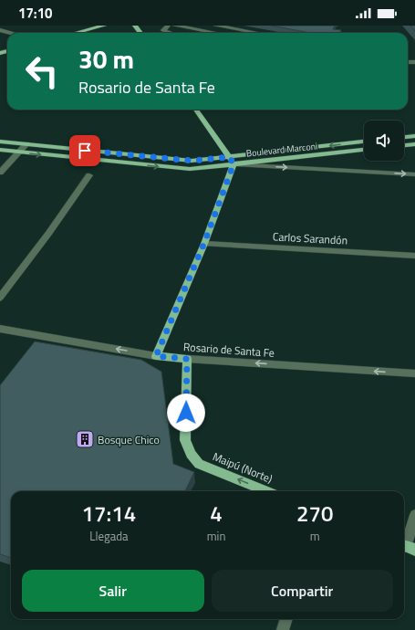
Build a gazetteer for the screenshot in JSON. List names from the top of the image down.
{
  "streets": {
    "main road": ["Boulevard Marconi", "Rosario de Santa Fe", "Maipú (Norte)"],
    "street": ["Carlos Sarandón"]
  },
  "crossings": [
    ["Rosario de Santa Fe", "Maipú (Norte)"]
  ],
  "one_way": ["Rosario de Santa Fe", "Maipú (Norte)"],
  "places": {
    "building": ["Bosque Chico"]
  },
  "page": {
    "status": "17:10",
    "turn": ["30 m", "Rosario de Santa Fe"],
    "eta": [
      "17:14",
      "Llegada",
      "4",
      "min",
      "270",
      "m"
    ],
    "buttons": ["Salir", "Compartir"]
  }
}
